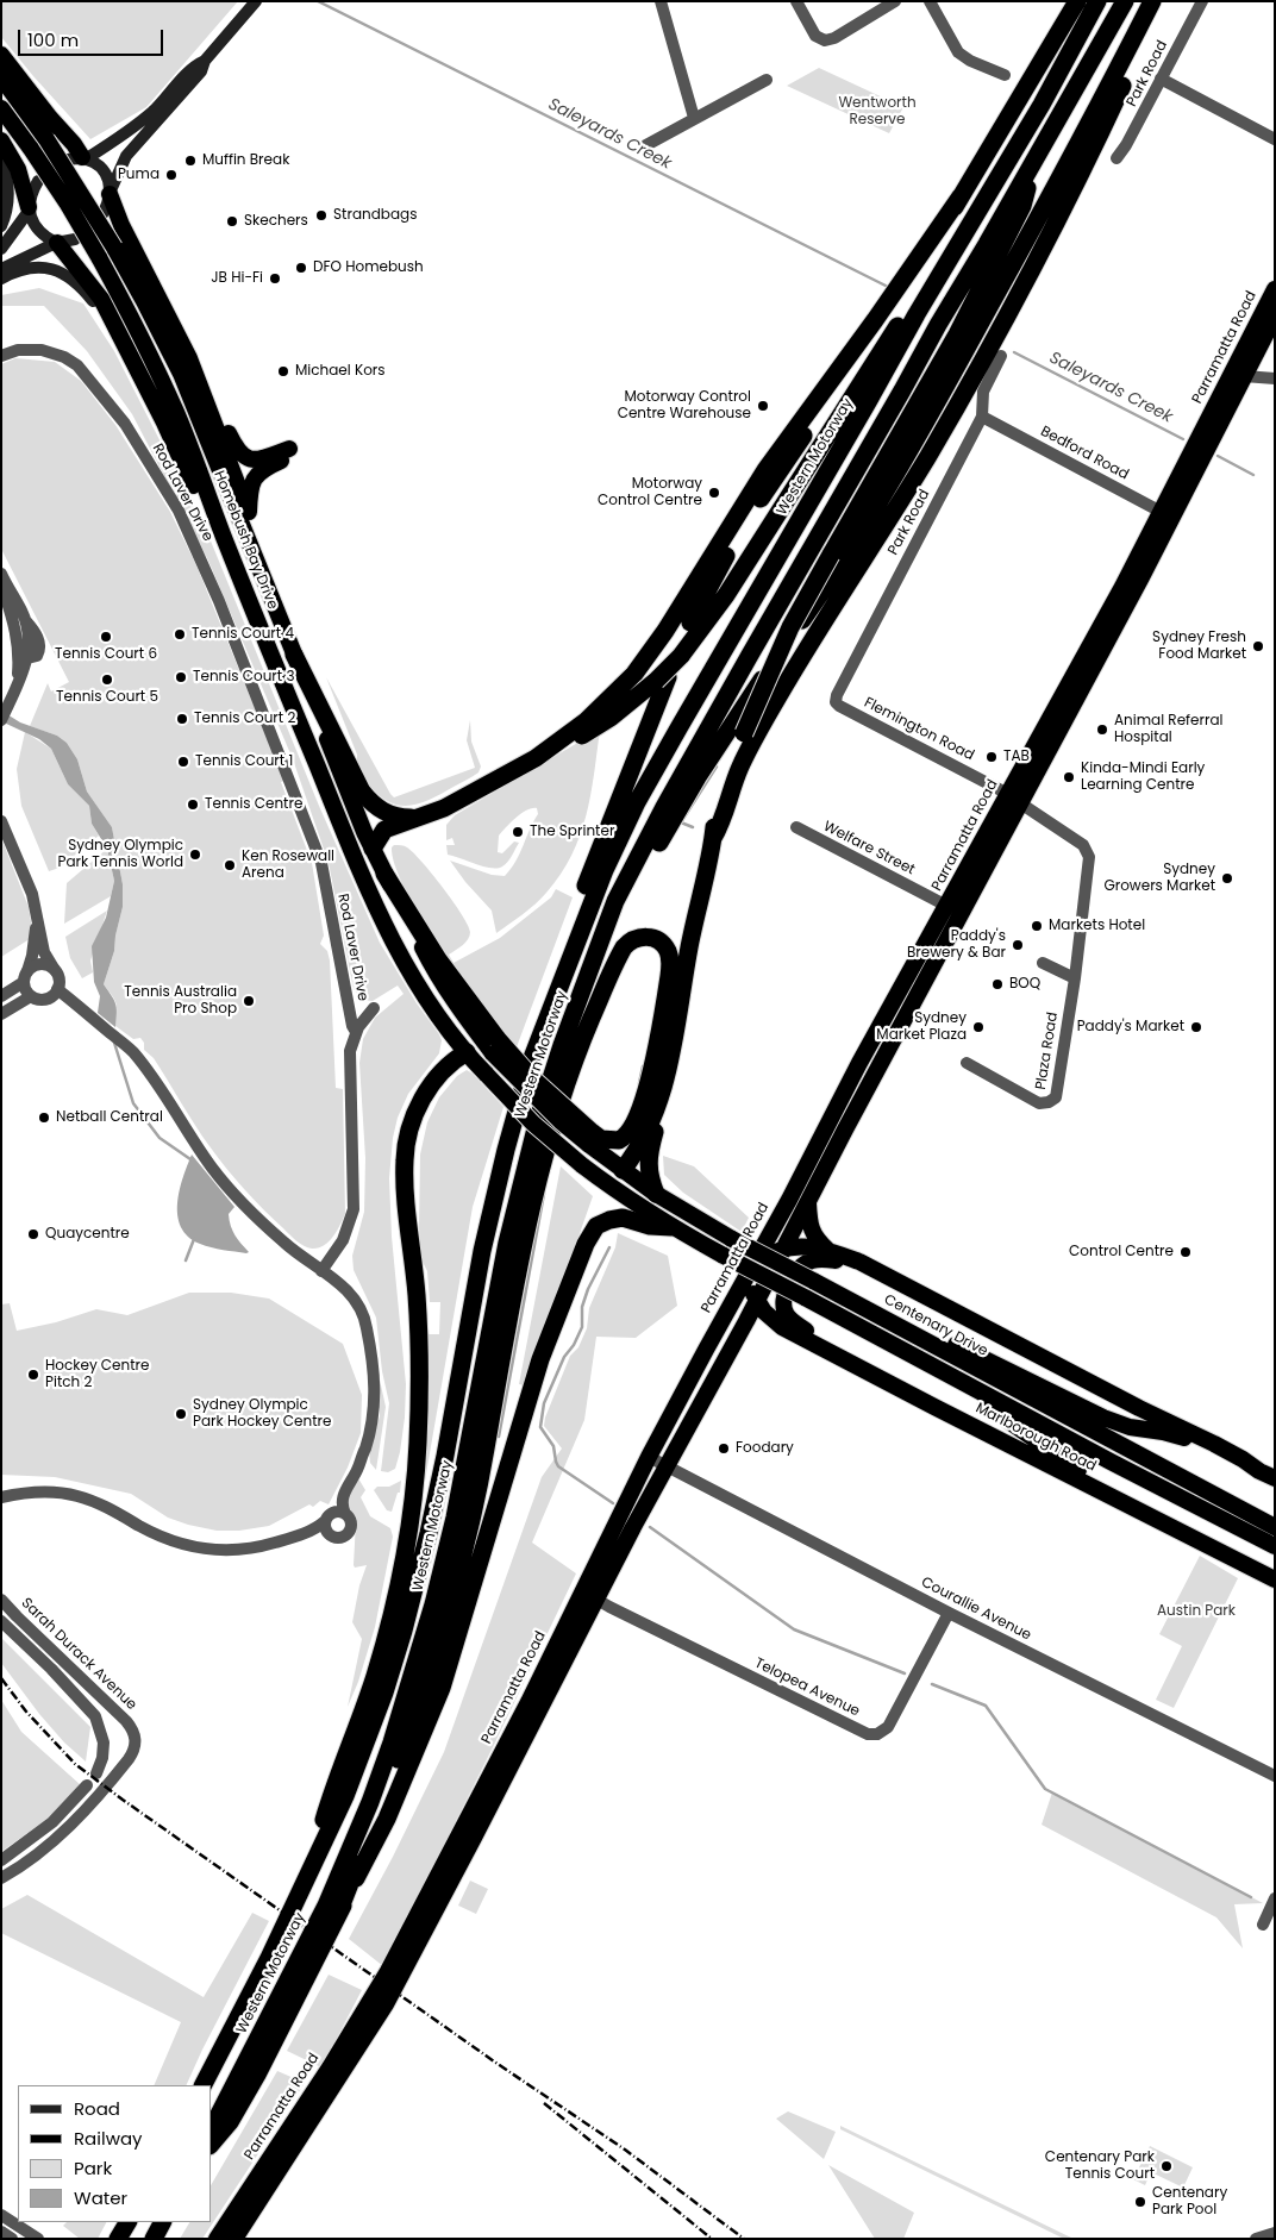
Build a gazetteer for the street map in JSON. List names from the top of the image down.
{
  "streets": {
    "highway": [
      "Parramatta Road",
      "Western Motorway",
      "Homebush Bay Drive",
      "Centenary Drive",
      "Marlborough Road"
    ],
    "street": [
      "Park Road",
      "Bedford Road",
      "Rod Laver Drive",
      "Flemington Road",
      "Welfare Street",
      "Plaza Road",
      "Courallie Avenue",
      "Sarah Durack Avenue",
      "Telopea Avenue"
    ]
  },
  "crossings": [
    ["Park Road", "Bedford Road"],
    ["Park Road", "Flemington Road"],
    ["Parramatta Road", "Bedford Road"],
    ["Parramatta Road", "Flemington Road"],
    ["Parramatta Road", "Welfare Street"],
    ["Parramatta Road", "Plaza Road"],
    ["Parramatta Road", "Marlborough Road"],
    ["Parramatta Road", "Courallie Avenue"],
    ["Parramatta Road", "Telopea Avenue"],
    ["Flemington Road", "Plaza Road"],
    ["Courallie Avenue", "Telopea Avenue"]
  ],
  "water": ["Saleyards Creek"],
  "parks": ["Wentworth Reserve", "Austin Park"],
  "places": [
    "Muffin Break",
    "Puma",
    "Strandbags",
    "Skechers",
    "DFO Homebush",
    "JB Hi-Fi",
    "Michael Kors",
    "Motorway Control Centre Warehouse",
    "Motorway Control Centre",
    "Tennis Court 4",
    "Tennis Court 6",
    "Sydney Fresh Food Market",
    "Tennis Court 3",
    "Tennis Court 5",
    "Tennis Court 2",
    "Animal Referral Hospital",
    "TAB",
    "Tennis Court 1",
    "Kinda-Mindi Early Learning Centre",
    "Tennis Centre",
    "The Sprinter",
    "Sydney Olympic Park Tennis World",
    "Ken Rosewall Arena",
    "Sydney Growers Market",
    "Markets Hotel",
    "Paddy's Brewery & Bar",
    "BOQ",
    "Tennis Australia Pro Shop",
    "Sydney Market Plaza",
    "Paddy's Market",
    "Netball Central",
    "Quaycentre",
    "Control Centre",
    "Hockey Centre Pitch 2",
    "Sydney Olympic Park Hockey Centre",
    "Foodary",
    "Centenary Park Tennis Court",
    "Centenary Park Pool"
  ],
  "legend": [
    "Road",
    "Railway",
    "Park",
    "Water"
  ],
  "scale_bar": "100 m"
}
